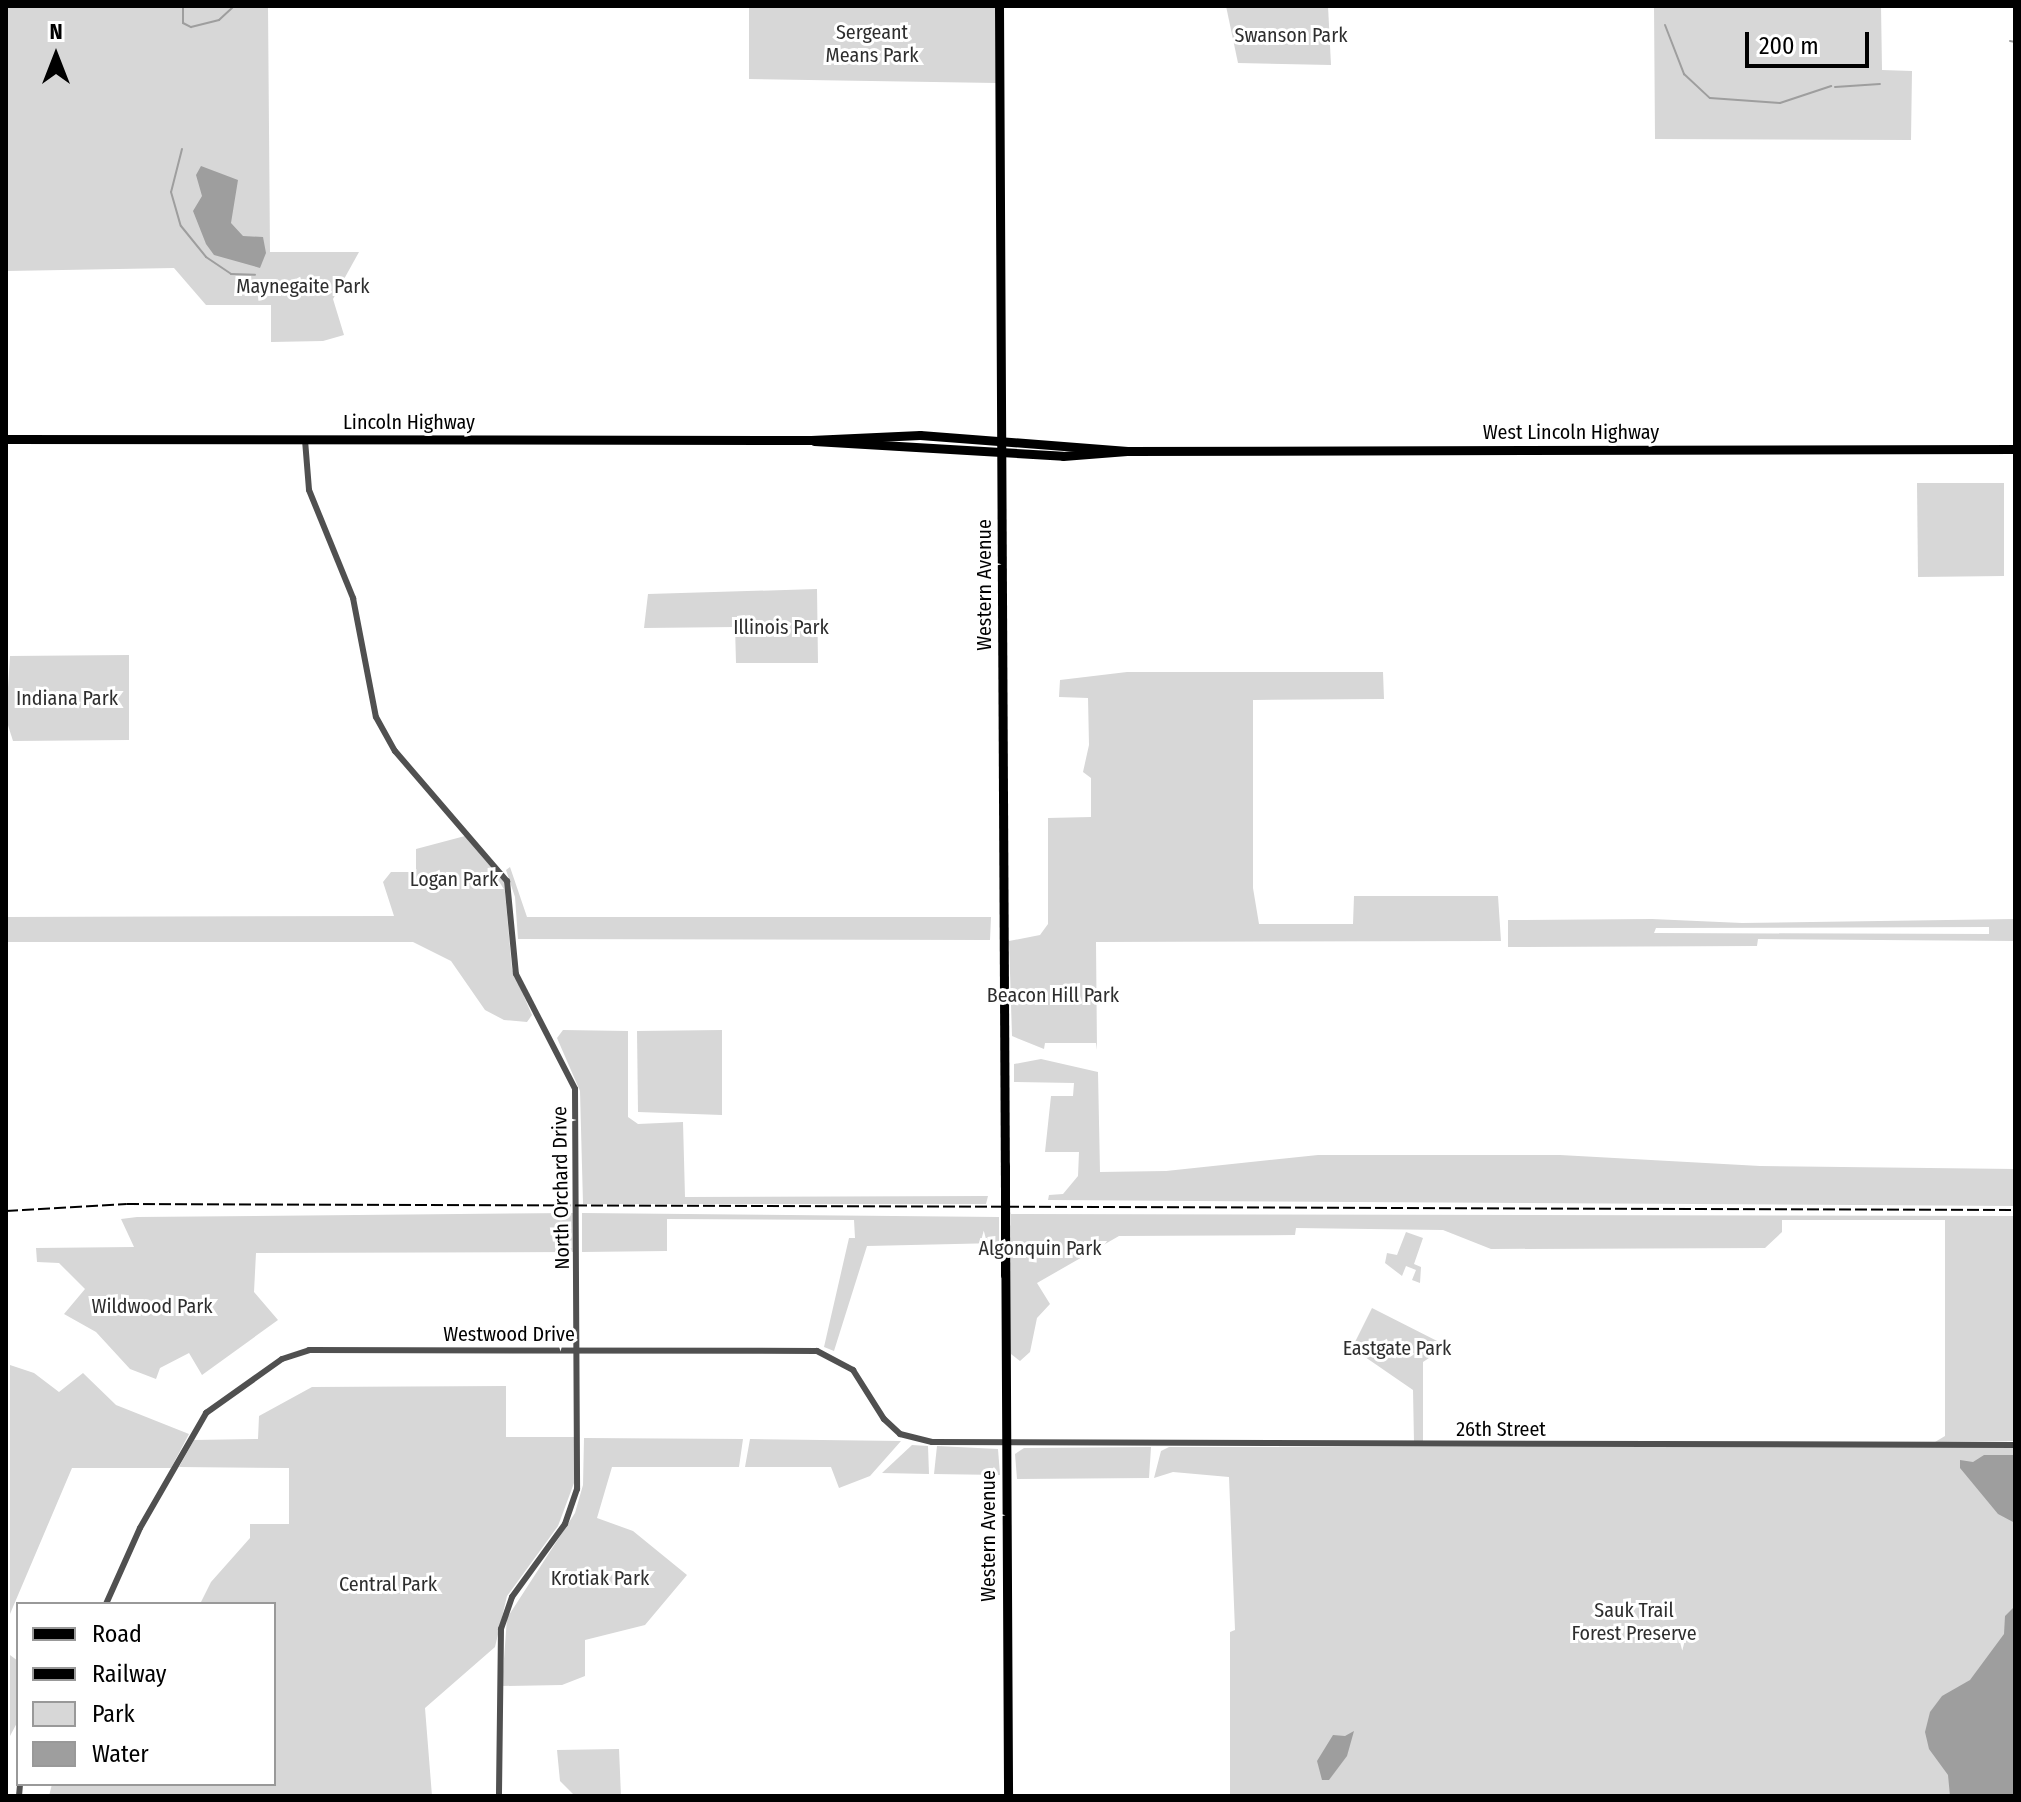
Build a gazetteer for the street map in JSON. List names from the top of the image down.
{
  "streets": {
    "main road": ["Lincoln Highway", "West Lincoln Highway", "Western Avenue"],
    "street": ["North Orchard Drive", "Westwood Drive", "26th Street"]
  },
  "crossings": [
    ["Lincoln Highway", "West Lincoln Highway"],
    ["Lincoln Highway", "Western Avenue"],
    ["Lincoln Highway", "North Orchard Drive"],
    ["West Lincoln Highway", "Western Avenue"],
    ["Western Avenue", "Westwood Drive"],
    ["Western Avenue", "26th Street"],
    ["North Orchard Drive", "Westwood Drive"],
    ["Westwood Drive", "26th Street"]
  ],
  "parks": [
    "Sergeant Means Park",
    "Swanson Park",
    "Maynegaite Park",
    "Illinois Park",
    "Indiana Park",
    "Logan Park",
    "Beacon Hill Park",
    "Algonquin Park",
    "Wildwood Park",
    "Eastgate Park",
    "Krotiak Park",
    "Central Park",
    "Sauk Trail Forest Preserve"
  ],
  "legend": [
    "Road",
    "Railway",
    "Park",
    "Water"
  ],
  "scale_bar": "200 m",
  "north": "top"
}
